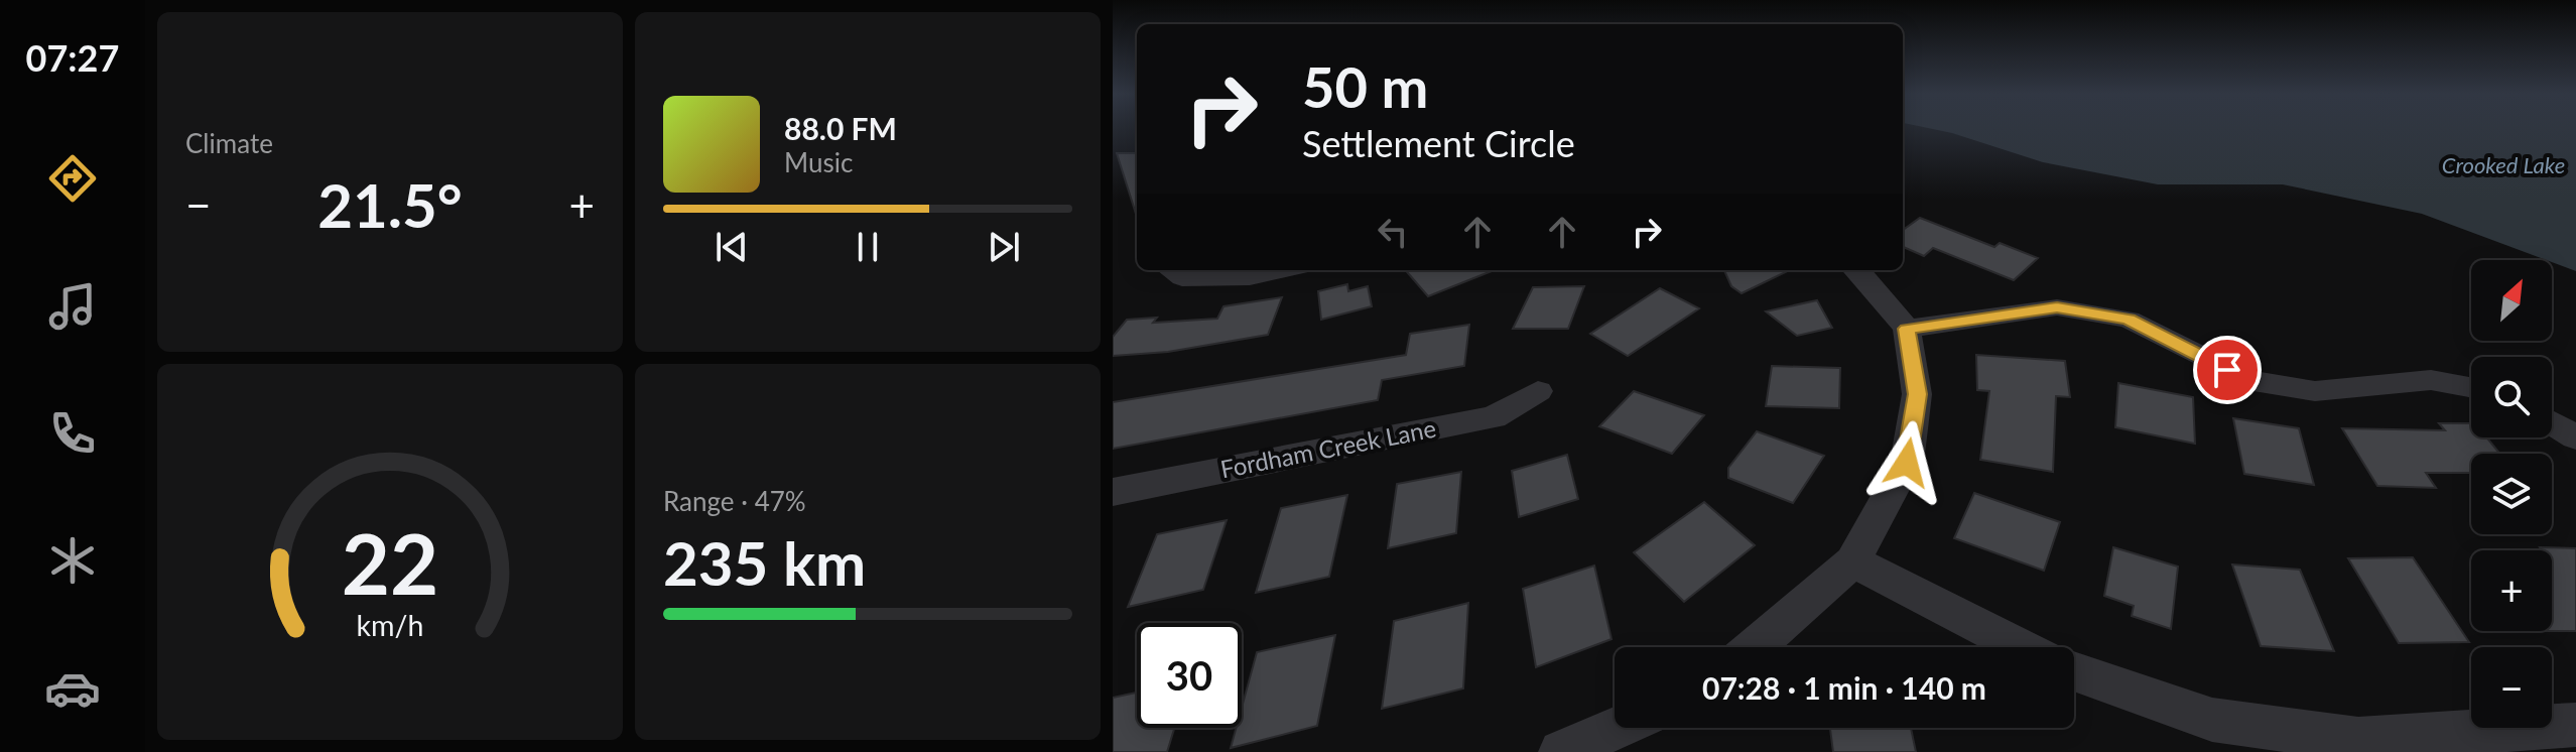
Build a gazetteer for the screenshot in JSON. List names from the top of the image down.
{
  "streets": {
    "street": ["Fordham Creek Lane"]
  },
  "water": ["Crooked Lake"],
  "north": "top right",
  "page": {
    "tabs": "07:27",
    "tile": [
      "Climate",
      ["Range · 47%", "235 km"]
    ],
    "turn": ["50 m", "Settlement Circle"],
    "song": ["88.0 FM", "Music"],
    "heat": ["−", "21.5°", "+"],
    "map_buttons": ["+", "−"],
    "limit": "30",
    "trip": "07:28 · 1 min · 140 m",
    "gauge": ["22", "km/h"]
  }
}
